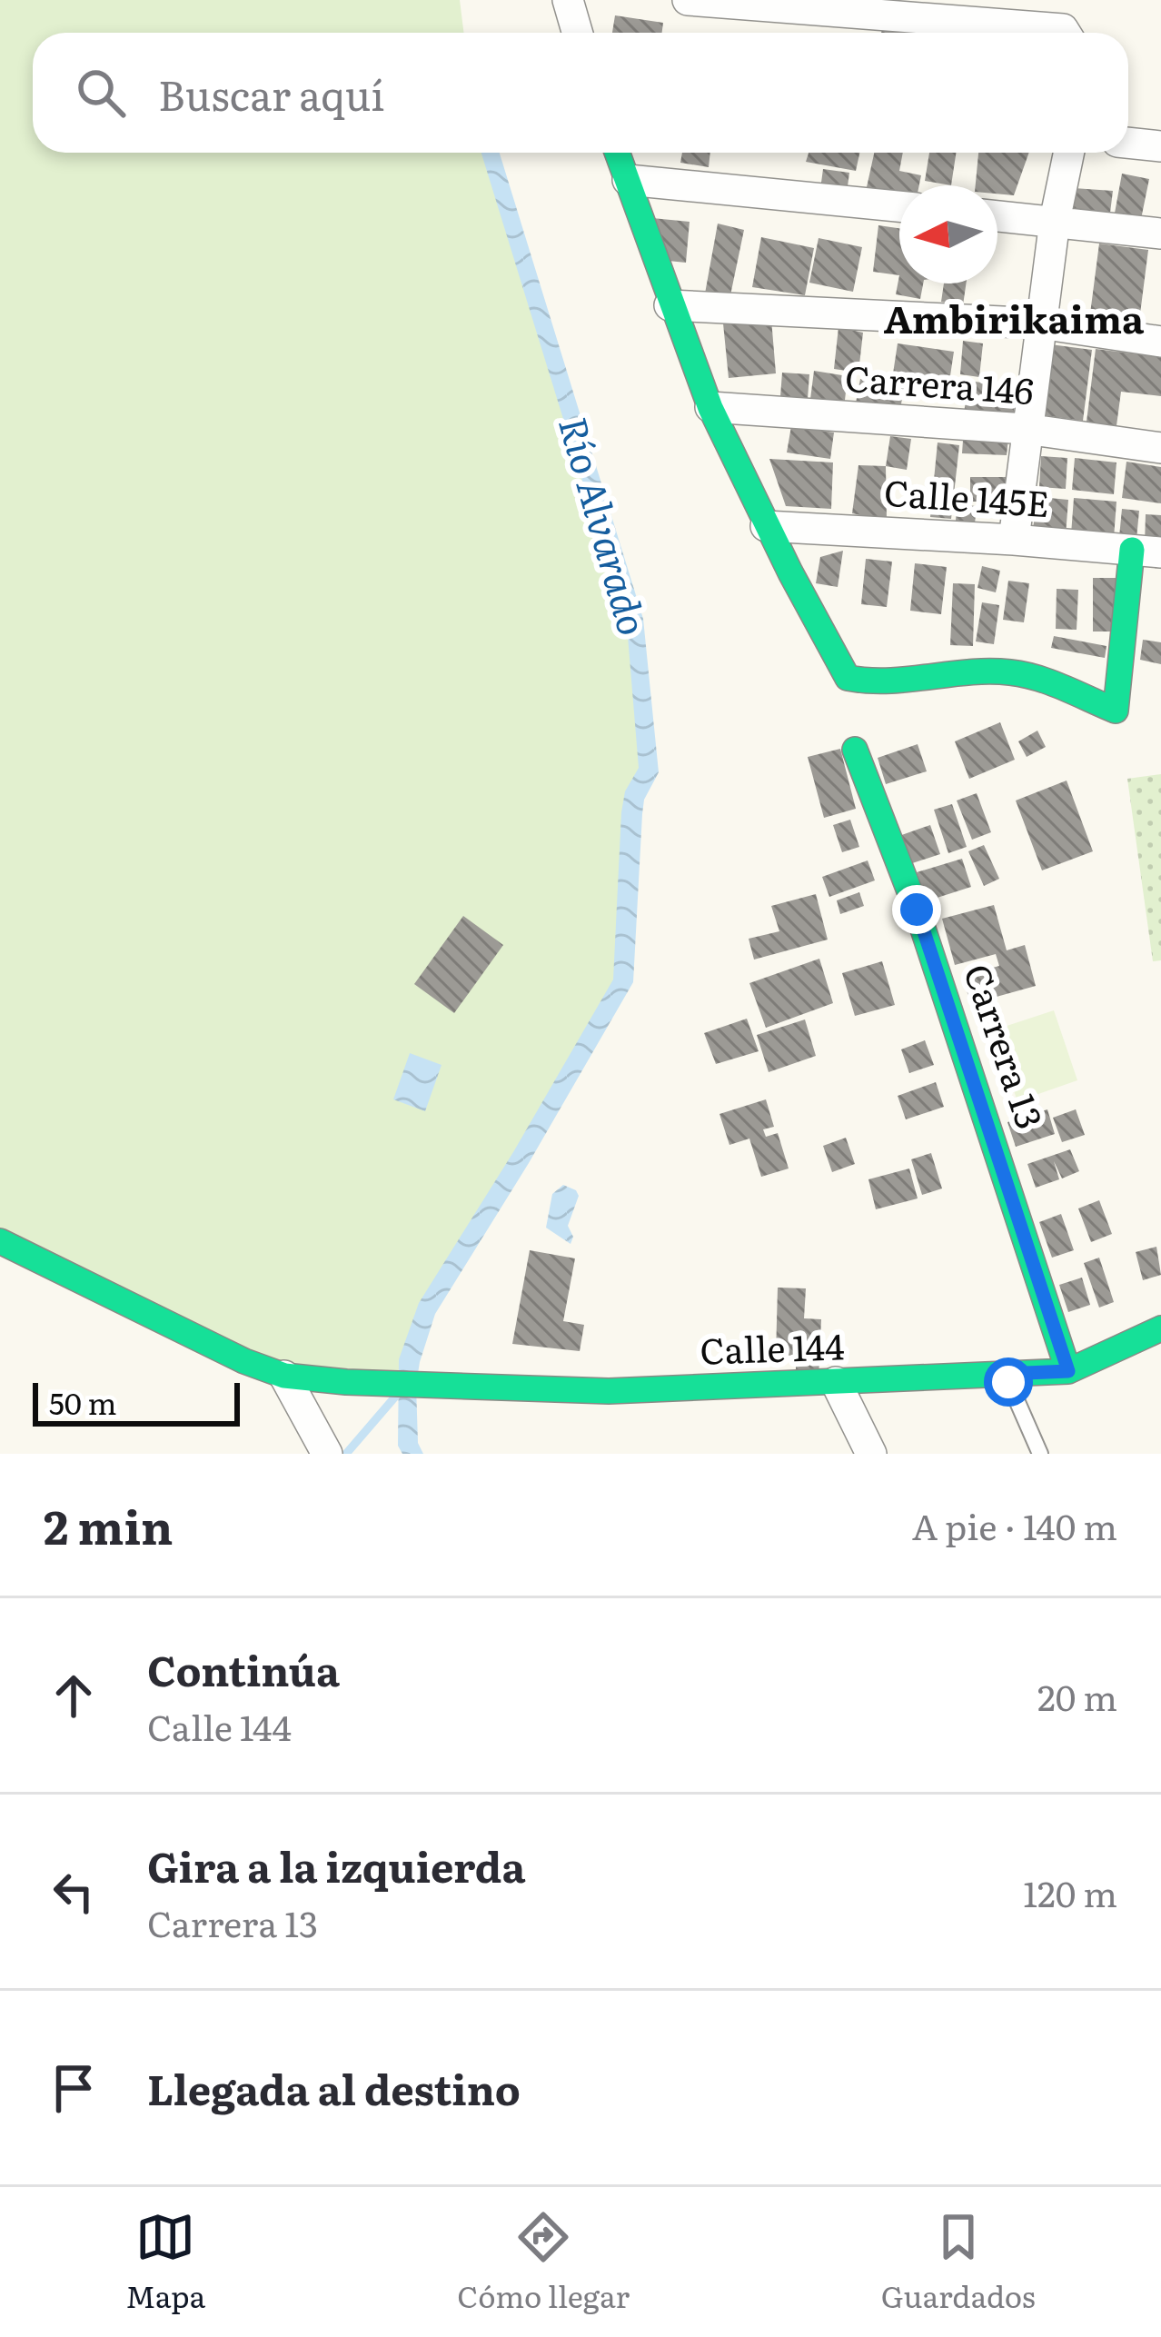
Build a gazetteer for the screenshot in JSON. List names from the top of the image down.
{
  "streets": {
    "street": [
      "Carrera 146",
      "Calle 145E",
      "Carrera 13",
      "Calle 144"
    ]
  },
  "crossings": [
    ["Carrera 13", "Calle 144"]
  ],
  "districts": ["Ambirikaima"],
  "water": ["Río Alvarado"],
  "scale_bar": "50 m",
  "north": "left",
  "page": {
    "search": "Buscar aquí",
    "scale": "50 m",
    "heading": ["2 min", "A pie · 140 m"],
    "list": [
      ["Continúa", "Calle 144", "20 m"],
      ["Gira a la izquierda", "Carrera 13", "120 m"],
      "Llegada al destino"
    ],
    "nav": ["Mapa", "Cómo llegar", "Guardados"]
  }
}
